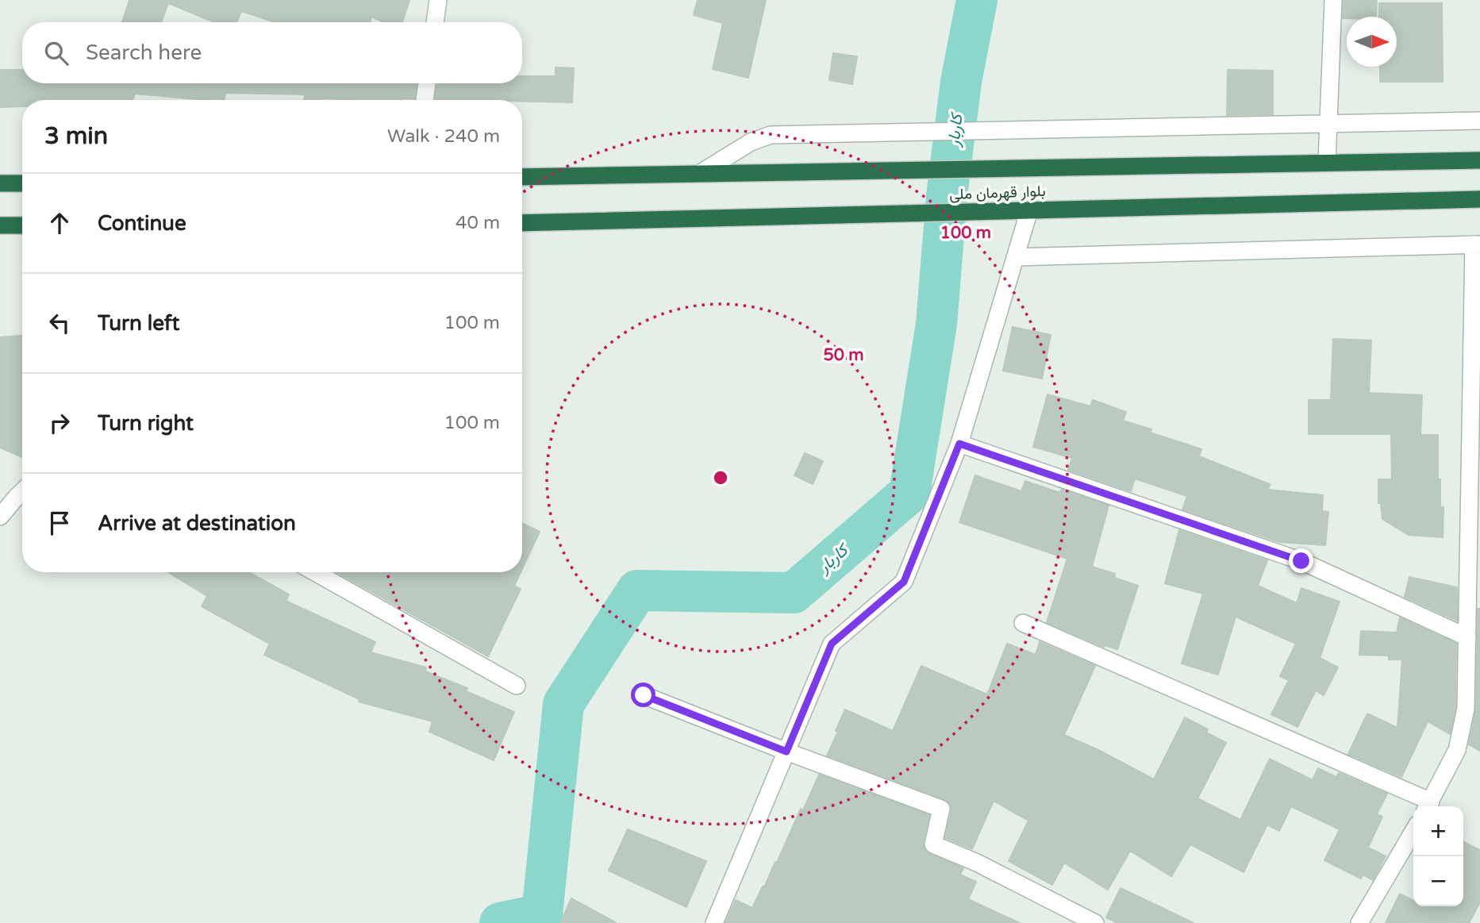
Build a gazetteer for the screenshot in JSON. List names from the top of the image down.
{
  "streets": {
    "highway": ["بلوار قهرمان ملی"]
  },
  "water": ["کاربار"],
  "north": "right",
  "page": {
    "search": "Search here",
    "heading": ["3 min", "Walk · 240 m"],
    "list": [
      ["Continue", "40 m"],
      ["Turn left", "100 m"],
      ["Turn right", "100 m"],
      "Arrive at destination"
    ],
    "map_buttons": ["+", "−"]
  },
  "rings": ["100 m", "50 m"]
}
